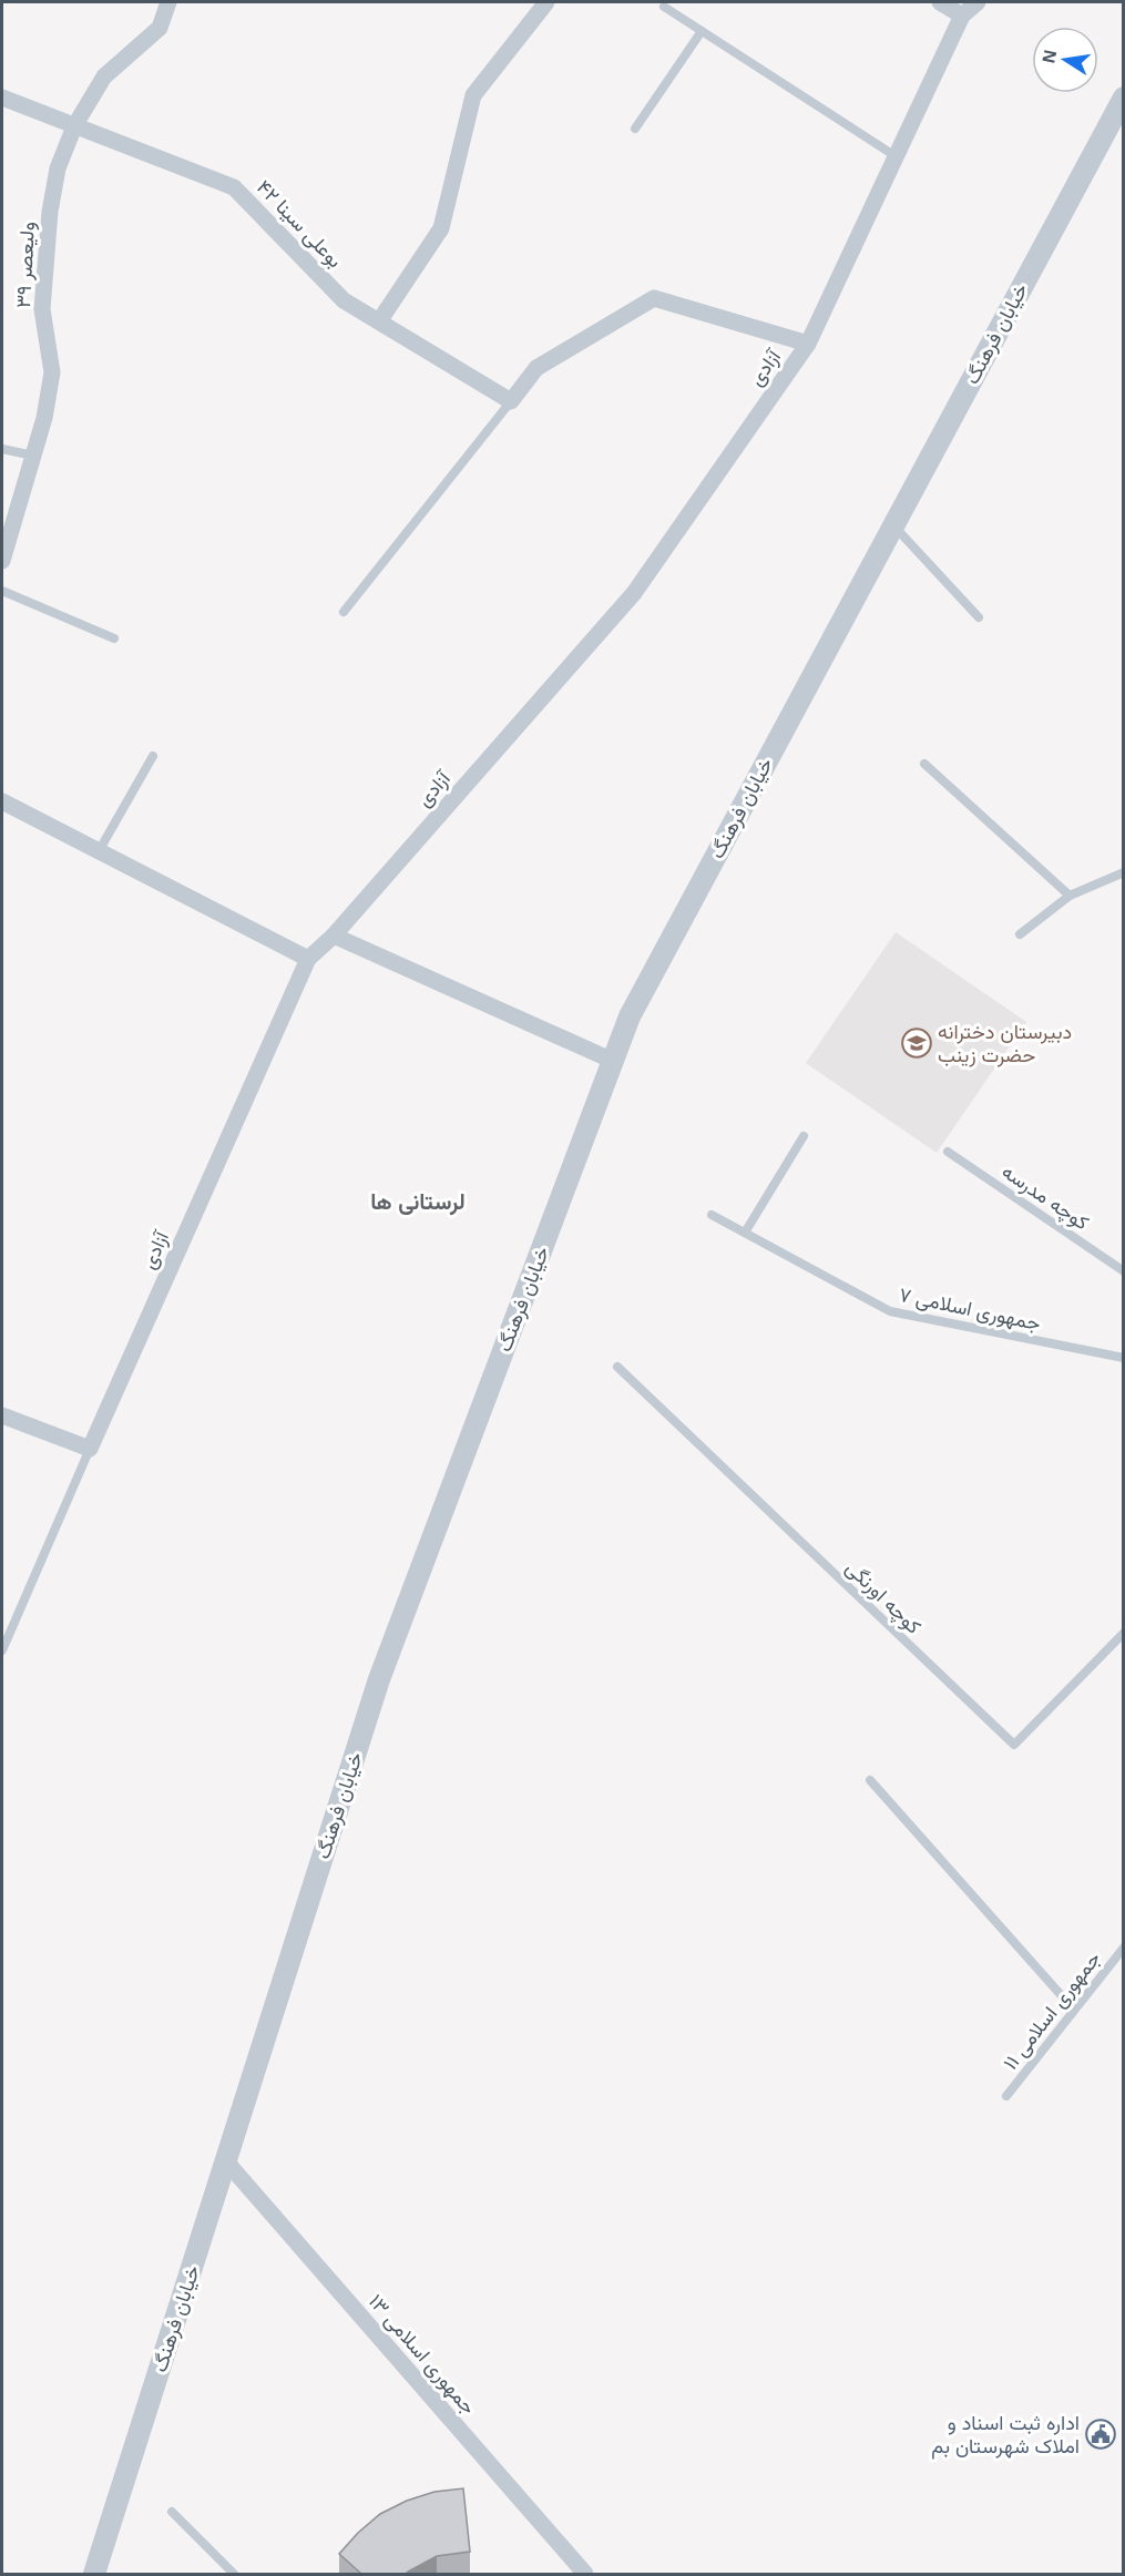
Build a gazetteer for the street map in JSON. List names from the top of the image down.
{
  "streets": {
    "street": [
      "بوعلی سینا ۴۲",
      "ولیعصر ۳۹",
      "خیابان فرهنگ",
      "آزادی",
      "جمهوری اسلامی ۱۳"
    ],
    "lane": [
      "کوچه مدرسه",
      "جمهوری اسلامی ۷",
      "کوچه اورنگی",
      "جمهوری اسلامی ۱۱"
    ]
  },
  "crossings": [
    ["بوعلی سینا ۴۲", "ولیعصر ۳۹"],
    ["خیابان فرهنگ", "جمهوری اسلامی ۱۳"]
  ],
  "districts": ["لرستانی ها"],
  "places": {
    "school or university": ["دبیرستان دخترانه حضرت زینب"],
    "public building": ["اداره ثبت اسناد و املاک شهرستان بم"]
  },
  "north": "left"
}
